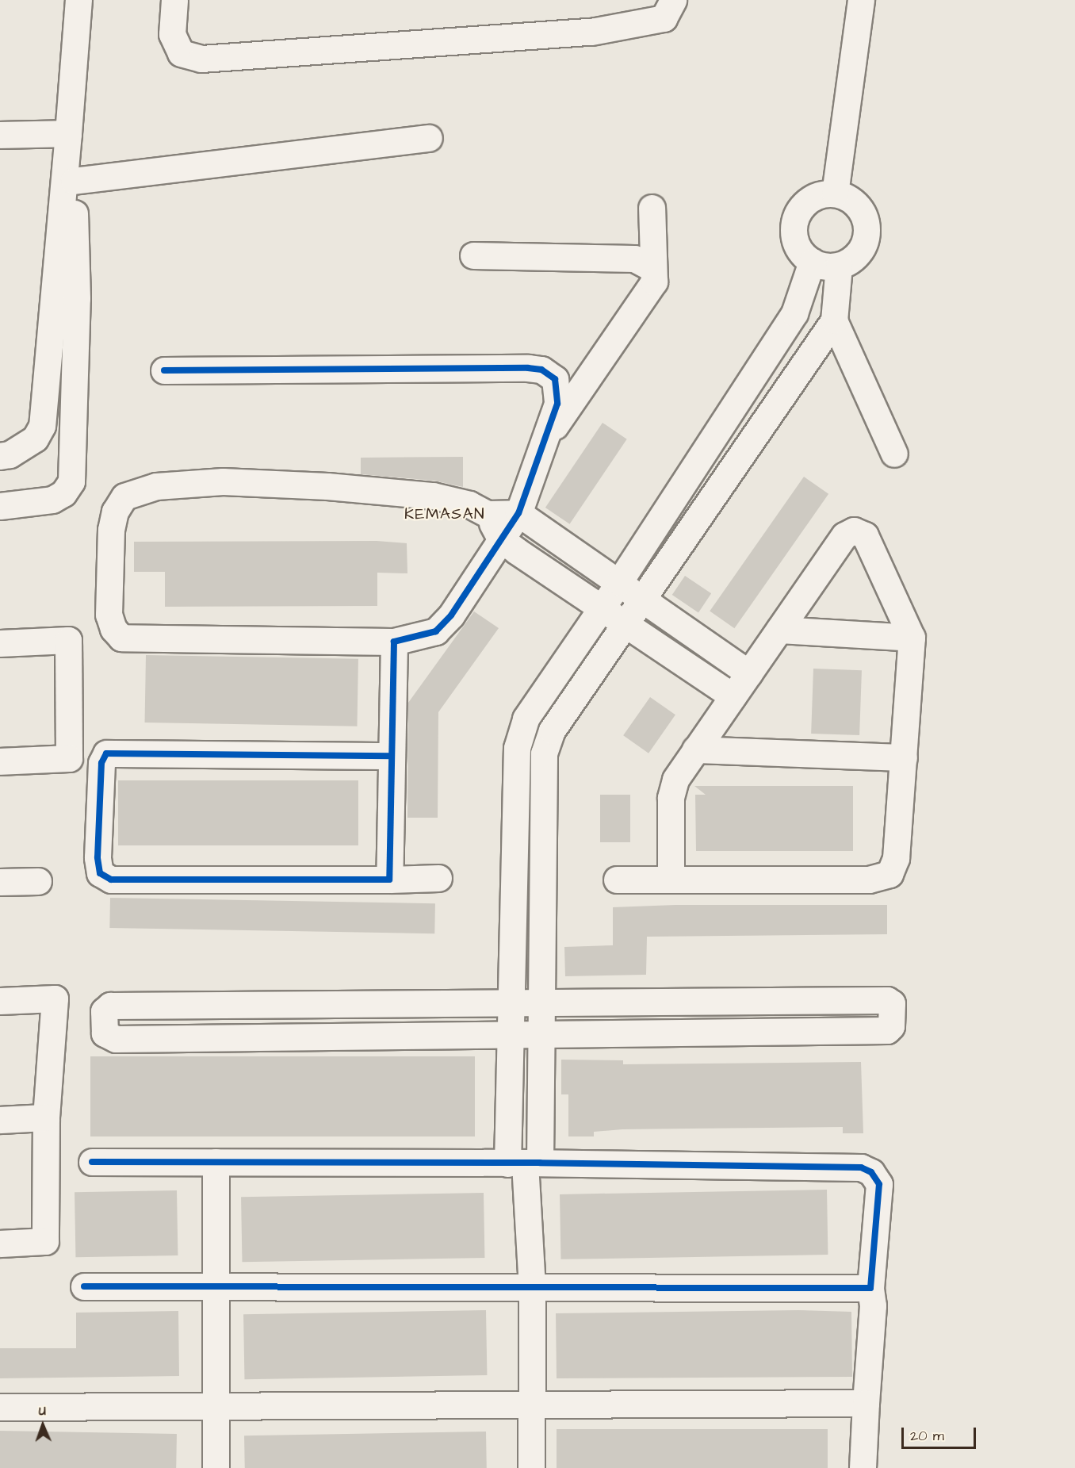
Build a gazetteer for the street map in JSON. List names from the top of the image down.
{
  "districts": ["KEMASAN"],
  "scale_bar": "20 m",
  "north": "top"
}
